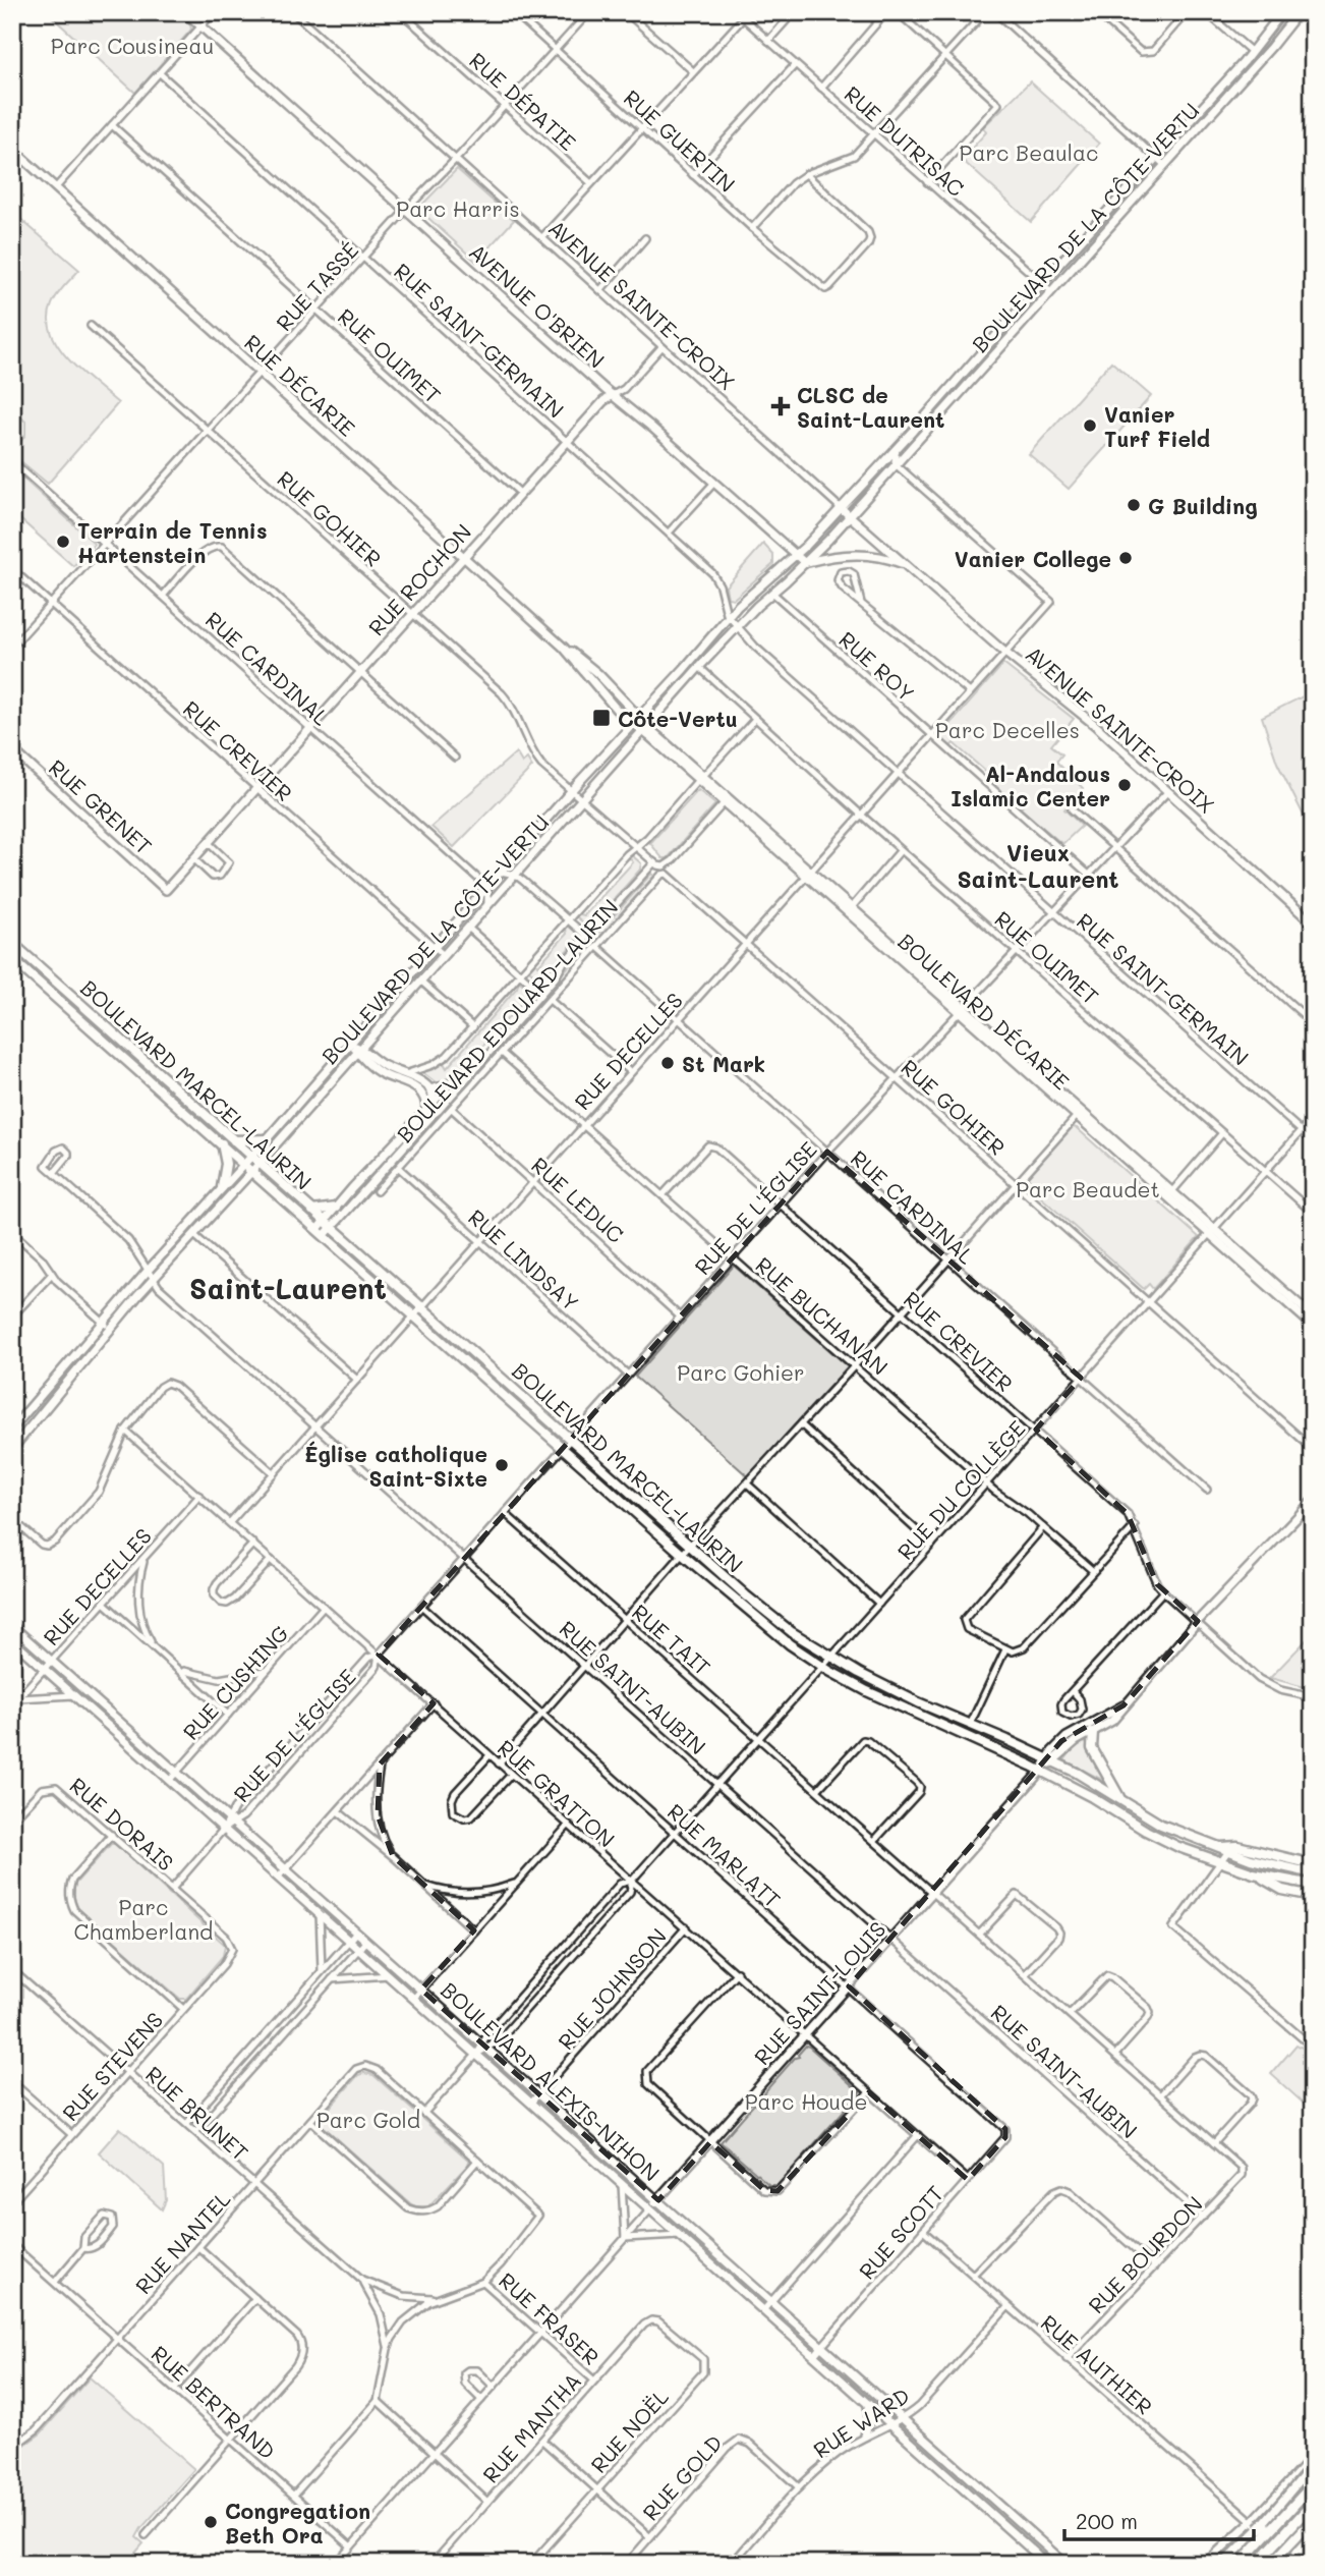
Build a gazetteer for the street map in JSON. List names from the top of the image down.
{
  "streets": {
    "main road": ["BOULEVARD MARCEL-LAURIN"],
    "street": [
      "RUE DÉPATIE",
      "RUE GUERTIN",
      "RUE DUTRISAC",
      "BOULEVARD DE LA CÔTE-VERTU",
      "RUE TASSÉ",
      "AVENUE SAINTE-CROIX",
      "AVENUE O'BRIEN",
      "RUE SAINT-GERMAIN",
      "RUE OUIMET",
      "RUE DÉCARIE",
      "RUE GOHIER",
      "RUE ROCHON",
      "RUE ROY",
      "RUE CARDINAL",
      "RUE CREVIER",
      "RUE GRENET",
      "BOULEVARD DÉCARIE",
      "BOULEVARD EDOUARD-LAURIN",
      "RUE DECELLES",
      "RUE LEDUC",
      "RUE DE L'ÉGLISE",
      "RUE LINDSAY",
      "RUE BUCHANAN",
      "RUE DU COLLÈGE",
      "RUE TAIT",
      "RUE CUSHING",
      "RUE SAINT-AUBIN",
      "RUE GRATTON",
      "RUE DORAIS",
      "RUE MARLATT",
      "RUE JOHNSON",
      "RUE SAINT-LOUIS",
      "RUE STEVENS",
      "BOULEVARD ALEXIS-NIHON",
      "RUE BRUNET",
      "RUE SCOTT",
      "RUE NANTEL",
      "RUE BOURDON",
      "RUE FRASER",
      "RUE AUTHIER",
      "RUE BERTRAND",
      "RUE WARD",
      "RUE MANTHA",
      "RUE NOËL",
      "RUE GOLD"
    ]
  },
  "crossings": [
    ["RUE DÉPATIE", "RUE TASSÉ"],
    ["RUE GUERTIN", "RUE TASSÉ"],
    ["RUE DUTRISAC", "BOULEVARD DE LA CÔTE-VERTU"],
    ["BOULEVARD DE LA CÔTE-VERTU", "AVENUE SAINTE-CROIX"],
    ["BOULEVARD DE LA CÔTE-VERTU", "AVENUE O'BRIEN"],
    ["BOULEVARD DE LA CÔTE-VERTU", "RUE SAINT-GERMAIN"],
    ["BOULEVARD DE LA CÔTE-VERTU", "RUE OUIMET"],
    ["BOULEVARD DE LA CÔTE-VERTU", "RUE DÉCARIE"],
    ["BOULEVARD DE LA CÔTE-VERTU", "RUE GOHIER"],
    ["BOULEVARD DE LA CÔTE-VERTU", "RUE ROY"],
    ["BOULEVARD DE LA CÔTE-VERTU", "RUE CARDINAL"],
    ["BOULEVARD DE LA CÔTE-VERTU", "RUE CREVIER"],
    ["BOULEVARD DE LA CÔTE-VERTU", "BOULEVARD DÉCARIE"],
    ["BOULEVARD DE LA CÔTE-VERTU", "RUE DECELLES"],
    ["BOULEVARD DE LA CÔTE-VERTU", "BOULEVARD MARCEL-LAURIN"],
    ["BOULEVARD DE LA CÔTE-VERTU", "RUE SAINT-AUBIN"],
    ["RUE TASSÉ", "AVENUE SAINTE-CROIX"],
    ["RUE TASSÉ", "AVENUE O'BRIEN"],
    ["RUE TASSÉ", "RUE SAINT-GERMAIN"],
    ["RUE TASSÉ", "RUE OUIMET"],
    ["RUE TASSÉ", "RUE DÉCARIE"],
    ["RUE TASSÉ", "RUE GOHIER"],
    ["RUE TASSÉ", "RUE CARDINAL"],
    ["RUE TASSÉ", "RUE CREVIER"],
    ["AVENUE SAINTE-CROIX", "AVENUE O'BRIEN"],
    ["AVENUE SAINTE-CROIX", "RUE ROCHON"],
    ["AVENUE SAINTE-CROIX", "RUE DECELLES"],
    ["AVENUE SAINTE-CROIX", "RUE DE L'ÉGLISE"],
    ["AVENUE O'BRIEN", "RUE ROCHON"],
    ["RUE SAINT-GERMAIN", "RUE ROCHON"],
    ["RUE SAINT-GERMAIN", "RUE DECELLES"],
    ["RUE SAINT-GERMAIN", "RUE DE L'ÉGLISE"],
    ["RUE SAINT-GERMAIN", "RUE DU COLLÈGE"],
    ["RUE OUIMET", "RUE ROCHON"],
    ["RUE OUIMET", "BOULEVARD EDOUARD-LAURIN"],
    ["RUE OUIMET", "RUE DECELLES"],
    ["RUE OUIMET", "RUE DE L'ÉGLISE"],
    ["RUE OUIMET", "RUE DU COLLÈGE"],
    ["RUE DÉCARIE", "RUE ROCHON"],
    ["RUE DÉCARIE", "BOULEVARD DÉCARIE"],
    ["RUE GOHIER", "RUE ROCHON"],
    ["RUE GOHIER", "BOULEVARD EDOUARD-LAURIN"],
    ["RUE GOHIER", "RUE DECELLES"],
    ["RUE GOHIER", "RUE DE L'ÉGLISE"],
    ["RUE GOHIER", "RUE DU COLLÈGE"],
    ["RUE ROCHON", "RUE CARDINAL"],
    ["RUE ROCHON", "RUE CREVIER"],
    ["RUE ROCHON", "RUE GRENET"],
    ["RUE ROY", "RUE DECELLES"],
    ["RUE ROY", "RUE DE L'ÉGLISE"],
    ["RUE CARDINAL", "BOULEVARD EDOUARD-LAURIN"],
    ["RUE CARDINAL", "RUE DECELLES"],
    ["RUE CARDINAL", "RUE DE L'ÉGLISE"],
    ["RUE CARDINAL", "RUE DU COLLÈGE"],
    ["RUE CREVIER", "RUE DE L'ÉGLISE"],
    ["RUE CREVIER", "RUE BUCHANAN"],
    ["RUE CREVIER", "RUE DU COLLÈGE"],
    ["RUE CREVIER", "RUE SAINT-LOUIS"],
    ["BOULEVARD DÉCARIE", "BOULEVARD EDOUARD-LAURIN"],
    ["BOULEVARD DÉCARIE", "RUE DECELLES"],
    ["BOULEVARD DÉCARIE", "RUE DE L'ÉGLISE"],
    ["BOULEVARD DÉCARIE", "RUE DU COLLÈGE"],
    ["BOULEVARD EDOUARD-LAURIN", "BOULEVARD MARCEL-LAURIN"],
    ["BOULEVARD EDOUARD-LAURIN", "RUE LEDUC"],
    ["BOULEVARD EDOUARD-LAURIN", "RUE LINDSAY"],
    ["BOULEVARD EDOUARD-LAURIN", "RUE BUCHANAN"],
    ["RUE DECELLES", "BOULEVARD MARCEL-LAURIN"],
    ["RUE DECELLES", "RUE LEDUC"],
    ["RUE DECELLES", "RUE LINDSAY"],
    ["RUE DECELLES", "RUE BUCHANAN"],
    ["RUE DECELLES", "RUE SAINT-AUBIN"],
    ["RUE DECELLES", "RUE GRATTON"],
    ["RUE DECELLES", "BOULEVARD ALEXIS-NIHON"],
    ["BOULEVARD MARCEL-LAURIN", "RUE DE L'ÉGLISE"],
    ["BOULEVARD MARCEL-LAURIN", "RUE DU COLLÈGE"],
    ["BOULEVARD MARCEL-LAURIN", "RUE SAINT-LOUIS"],
    ["RUE LEDUC", "RUE DE L'ÉGLISE"],
    ["RUE DE L'ÉGLISE", "RUE LINDSAY"],
    ["RUE DE L'ÉGLISE", "RUE BUCHANAN"],
    ["RUE DE L'ÉGLISE", "RUE TAIT"],
    ["RUE DE L'ÉGLISE", "RUE SAINT-AUBIN"],
    ["RUE DE L'ÉGLISE", "RUE GRATTON"],
    ["RUE DE L'ÉGLISE", "RUE DORAIS"],
    ["RUE DE L'ÉGLISE", "RUE MARLATT"],
    ["RUE DE L'ÉGLISE", "BOULEVARD ALEXIS-NIHON"],
    ["RUE BUCHANAN", "RUE DU COLLÈGE"],
    ["RUE DU COLLÈGE", "RUE TAIT"],
    ["RUE DU COLLÈGE", "RUE SAINT-AUBIN"],
    ["RUE DU COLLÈGE", "RUE GRATTON"],
    ["RUE DU COLLÈGE", "RUE MARLATT"],
    ["RUE DU COLLÈGE", "BOULEVARD ALEXIS-NIHON"],
    ["RUE DU COLLÈGE", "RUE NANTEL"],
    ["RUE TAIT", "RUE SAINT-LOUIS"],
    ["RUE TAIT", "RUE BOURDON"],
    ["RUE CUSHING", "RUE GRATTON"],
    ["RUE CUSHING", "BOULEVARD ALEXIS-NIHON"],
    ["RUE SAINT-AUBIN", "RUE SAINT-LOUIS"],
    ["RUE SAINT-AUBIN", "RUE BOURDON"],
    ["RUE GRATTON", "RUE JOHNSON"],
    ["RUE GRATTON", "RUE SAINT-LOUIS"],
    ["RUE GRATTON", "RUE SCOTT"],
    ["RUE DORAIS", "RUE STEVENS"],
    ["RUE MARLATT", "RUE SAINT-LOUIS"],
    ["RUE MARLATT", "RUE SCOTT"],
    ["RUE JOHNSON", "BOULEVARD ALEXIS-NIHON"],
    ["RUE SAINT-LOUIS", "BOULEVARD ALEXIS-NIHON"],
    ["RUE SAINT-LOUIS", "RUE FRASER"],
    ["RUE SAINT-LOUIS", "RUE BERTRAND"],
    ["RUE STEVENS", "RUE BRUNET"],
    ["BOULEVARD ALEXIS-NIHON", "RUE SCOTT"],
    ["BOULEVARD ALEXIS-NIHON", "RUE WARD"],
    ["RUE BRUNET", "RUE NANTEL"],
    ["RUE SCOTT", "RUE AUTHIER"],
    ["RUE NANTEL", "RUE BERTRAND"],
    ["RUE BOURDON", "RUE AUTHIER"],
    ["RUE FRASER", "RUE MANTHA"],
    ["RUE AUTHIER", "RUE WARD"],
    ["RUE WARD", "RUE GOLD"],
    ["RUE MANTHA", "RUE NOËL"]
  ],
  "districts": ["Vieux Saint-Laurent", "Saint-Laurent"],
  "parks": [
    "Parc Cousineau",
    "Parc Beaulac",
    "Parc Harris",
    "Parc Decelles",
    "Parc Beaudet",
    "Parc Gohier",
    "Parc Chamberland",
    "Parc Houde",
    "Parc Gold"
  ],
  "places": {
    "health": ["CLSC de Saint-Laurent"],
    "other": [
      "Vanier Turf Field",
      "G Building",
      "Terrain de Tennis Hartenstein",
      "Vanier College",
      "Al-Andalous Islamic Center",
      "St Mark",
      "Église catholique Saint-Sixte",
      "Congregation Beth Ora"
    ],
    "transit": ["Côte-Vertu"]
  },
  "scale_bar": "200 m"
}
